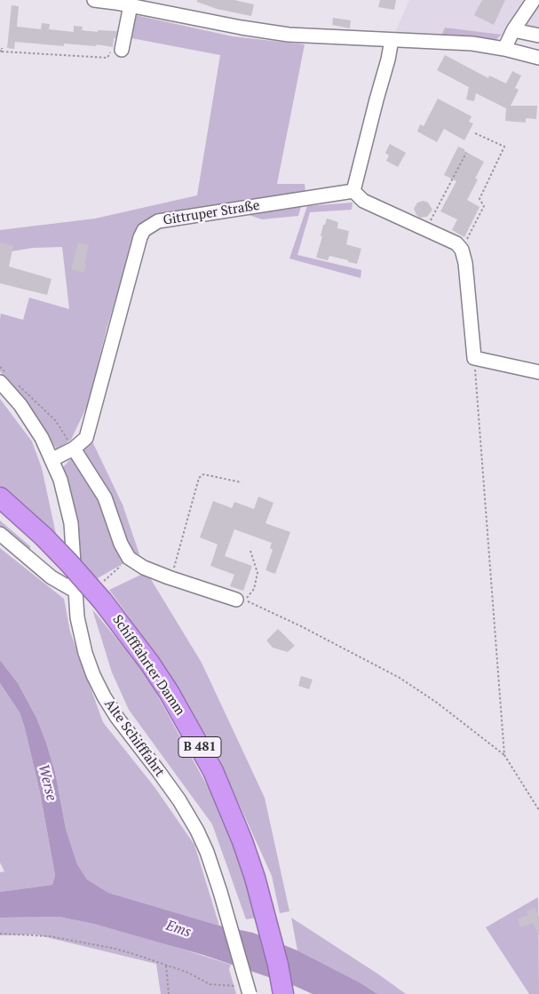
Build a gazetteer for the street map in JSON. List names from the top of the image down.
{
  "streets": {
    "highway": ["Schifffahrter Damm", "B 481"],
    "street": ["Gittruper Straße", "Alte Schifffahrt"]
  },
  "crossings": [
    ["Gittruper Straße", "Alte Schifffahrt"]
  ],
  "water": ["Werse", "Ems"]
}
